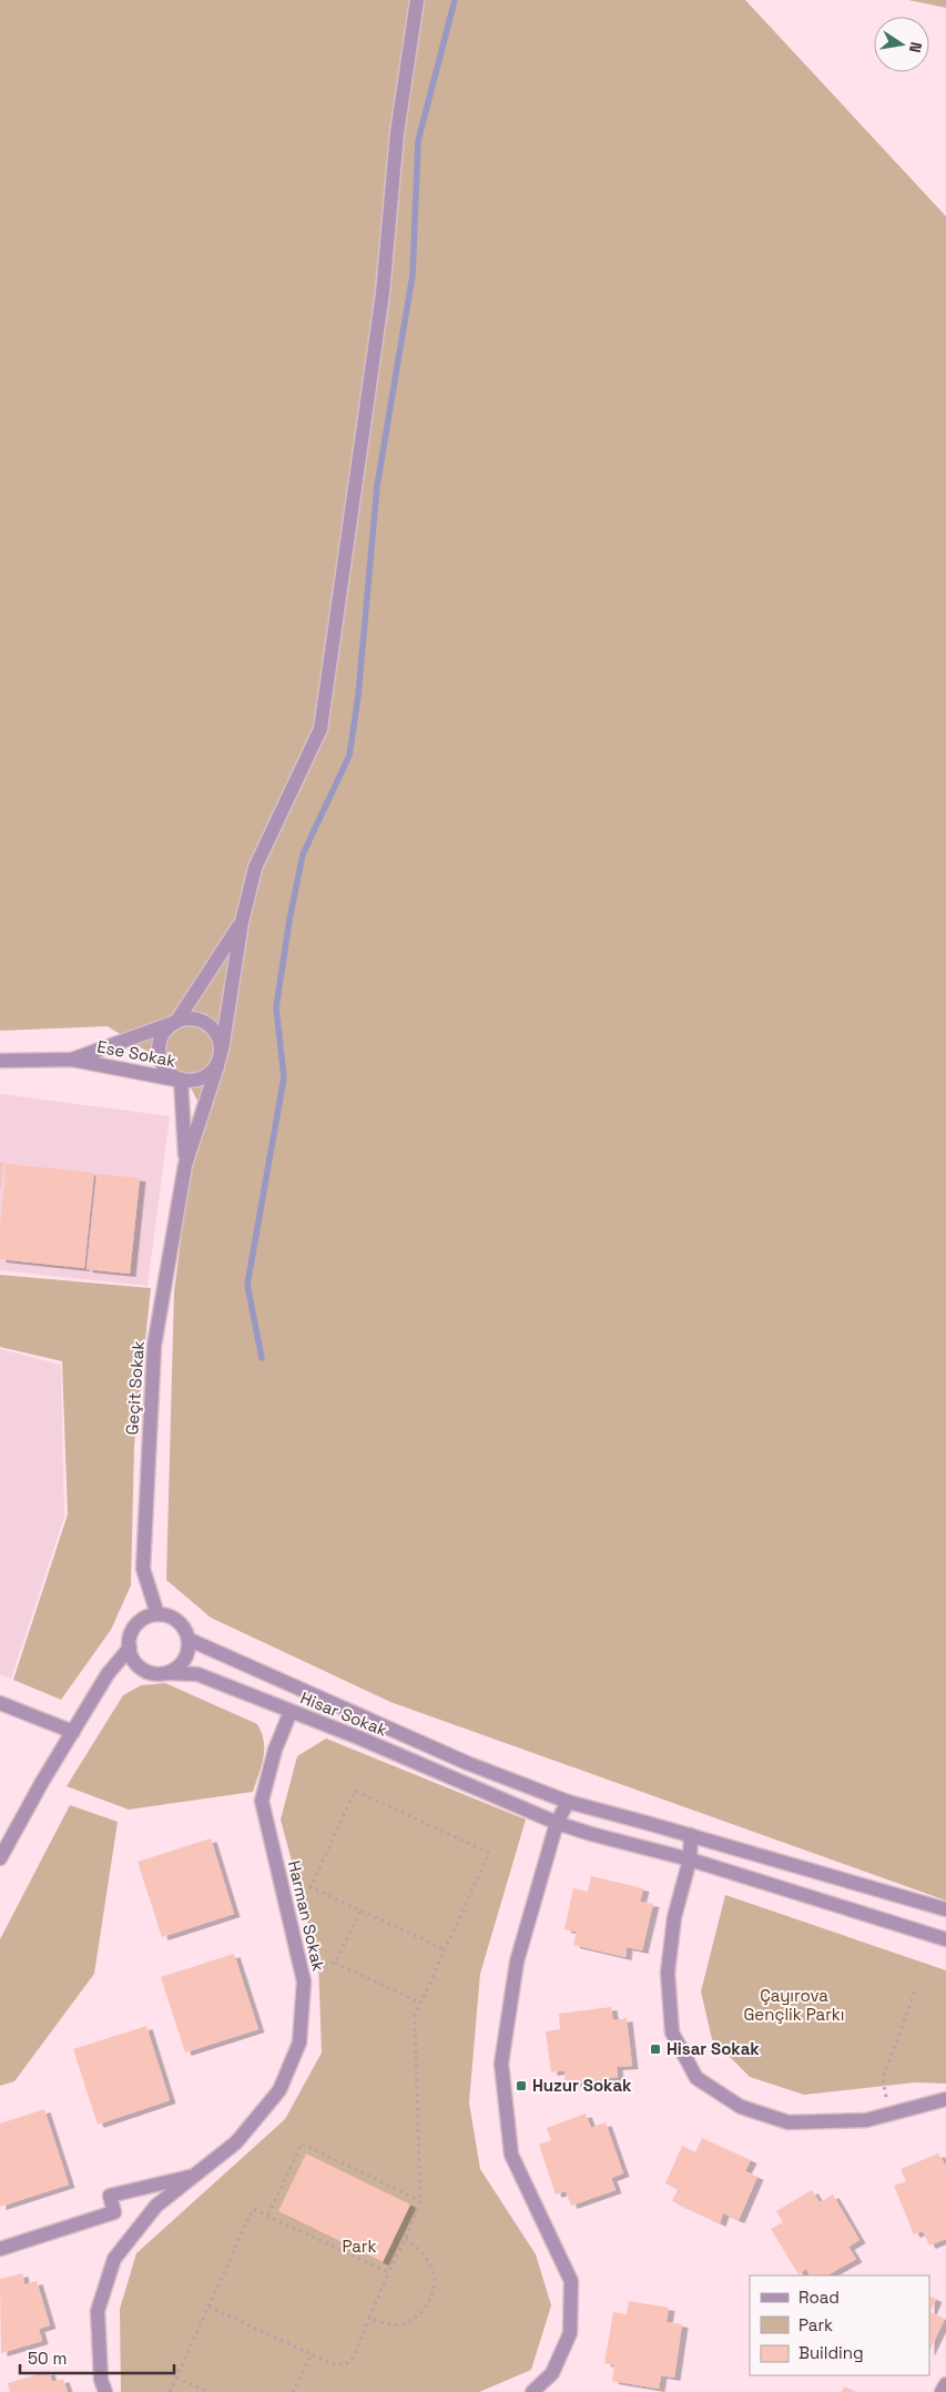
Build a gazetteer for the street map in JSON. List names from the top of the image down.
{
  "streets": {
    "street": [
      "Ese Sokak",
      "Geçit Sokak",
      "Hisar Sokak",
      "Harman Sokak"
    ]
  },
  "crossings": [
    ["Ese Sokak", "Geçit Sokak"],
    ["Geçit Sokak", "Hisar Sokak"],
    ["Hisar Sokak", "Harman Sokak"]
  ],
  "parks": ["Çayırova Gençlik Parkı", "Park"],
  "places": {
    "transit": ["Hisar Sokak", "Huzur Sokak"]
  },
  "legend": ["Road", "Park", "Building"],
  "scale_bar": "50 m",
  "north": "right"
}
